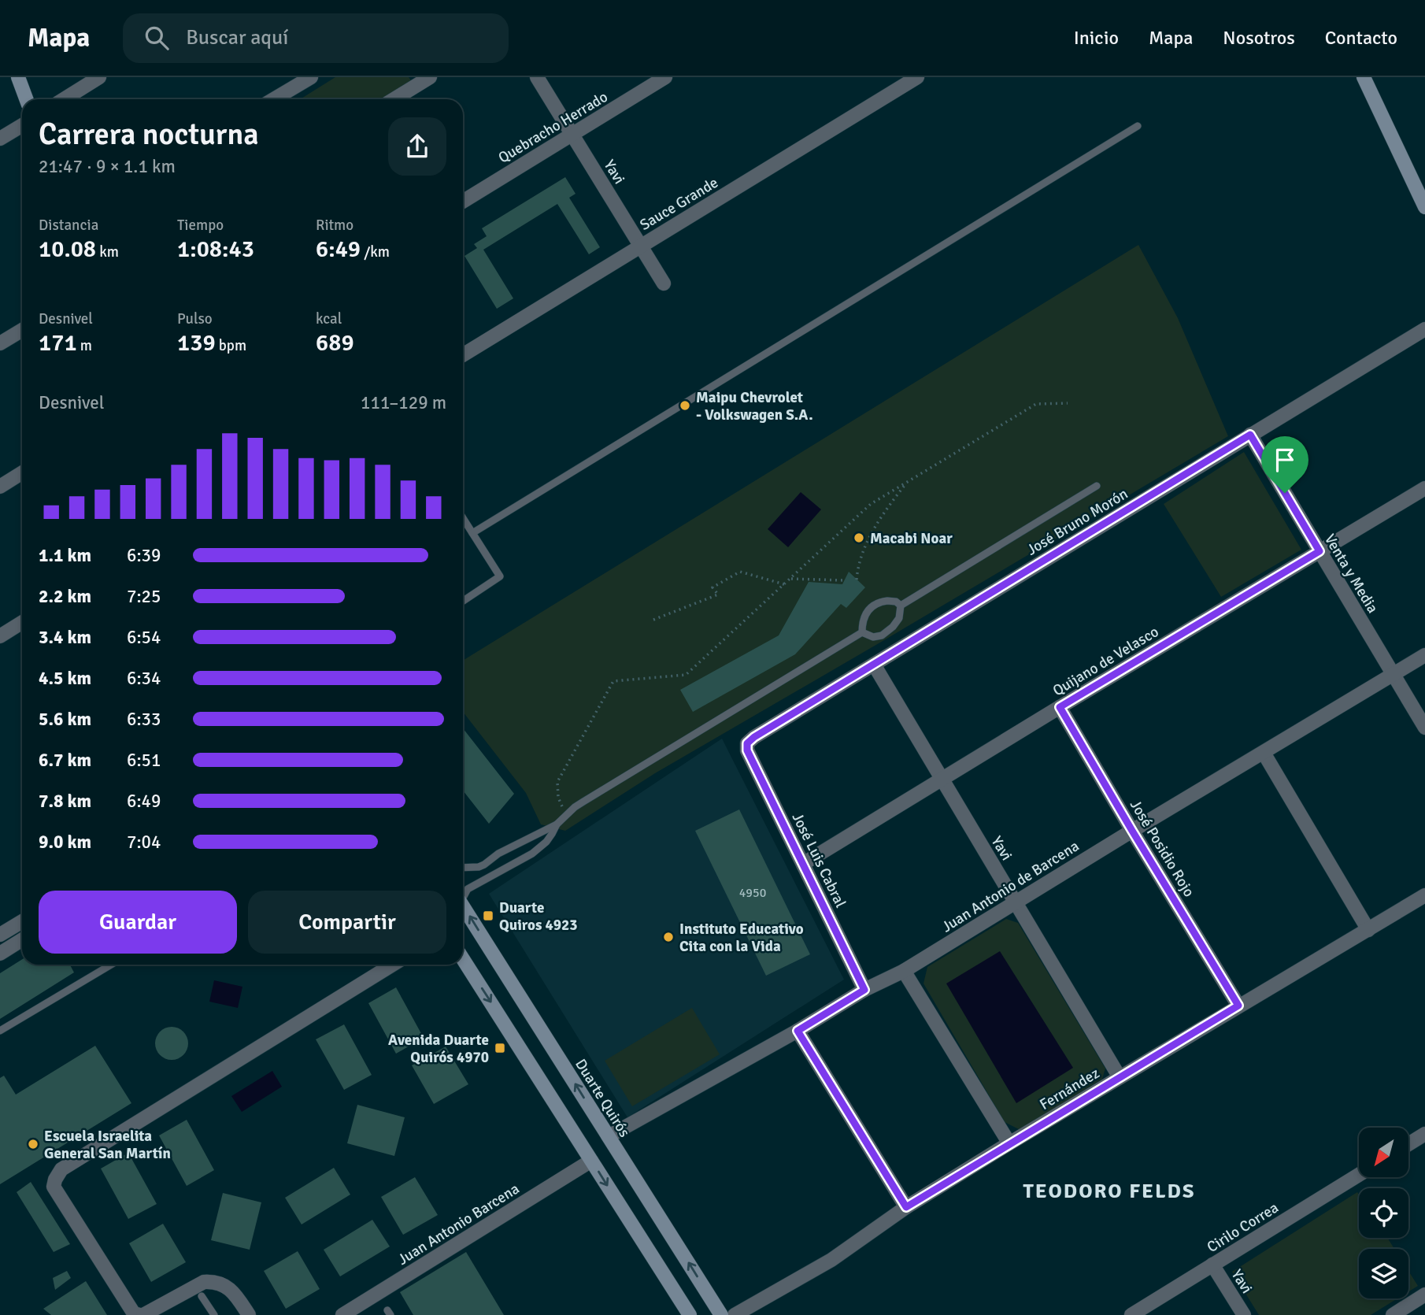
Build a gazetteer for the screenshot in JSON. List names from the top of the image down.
{
  "streets": {
    "main road": ["Duarte Quirós"],
    "street": [
      "Quebracho Herrado",
      "Yavi",
      "Sauce Grande",
      "José Bruno Morón",
      "Venta y Media",
      "Quijano de Velasco",
      "José Posidio Rojo",
      "José Luis Cabral",
      "Juan Antonio de Barcena",
      "Fernández",
      "Juan Antonio Barcena",
      "Cirilo Correa"
    ]
  },
  "crossings": [
    ["Quebracho Herrado", "Yavi"],
    ["Yavi", "Sauce Grande"],
    ["Yavi", "José Bruno Morón"],
    ["Yavi", "Quijano de Velasco"],
    ["Yavi", "Juan Antonio de Barcena"],
    ["Yavi", "Fernández"],
    ["Yavi", "Cirilo Correa"],
    ["José Bruno Morón", "Venta y Media"],
    ["José Bruno Morón", "José Luis Cabral"],
    ["Venta y Media", "Quijano de Velasco"],
    ["Venta y Media", "Juan Antonio de Barcena"],
    ["Quijano de Velasco", "José Posidio Rojo"],
    ["Quijano de Velasco", "José Luis Cabral"],
    ["José Posidio Rojo", "Juan Antonio de Barcena"],
    ["José Posidio Rojo", "Fernández"],
    ["José Luis Cabral", "Juan Antonio de Barcena"],
    ["Juan Antonio de Barcena", "Duarte Quirós"]
  ],
  "districts": ["TEODORO FELDS"],
  "places": {
    "other": [
      "Maipu Chevrolet - Volkswagen S.A.",
      "Macabi Noar",
      "Instituto Educativo Cita con la Vida",
      "Escuela Israelita General San Martín"
    ],
    "transit": ["Duarte Quiros 4923", "Avenida Duarte Quirós 4970"]
  },
  "house_numbers": ["4950"],
  "north": "bottom left",
  "page": {
    "header": "Mapa",
    "search": "Buscar aquí",
    "nav": [
      "Inicio",
      "Mapa",
      "Nosotros",
      "Contacto"
    ],
    "heading": ["Carrera nocturna", "21:47 · 9 × 1.1 km"],
    "stats": [
      ["Distancia", "10.08 km"],
      ["Tiempo", "1:08:43"],
      ["Ritmo", "6:49 /km"],
      ["Desnivel", "171 m"],
      ["Pulso", "139 bpm"],
      ["kcal", "689"]
    ],
    "chart": ["Desnivel", "111–129 m"],
    "list": [
      {
        "name": "1.1 km",
        "note": "6:39"
      },
      {
        "name": "2.2 km",
        "note": "7:25"
      },
      {
        "name": "3.4 km",
        "note": "6:54"
      },
      {
        "name": "4.5 km",
        "note": "6:34"
      },
      {
        "name": "5.6 km",
        "note": "6:33"
      },
      {
        "name": "6.7 km",
        "note": "6:51"
      },
      {
        "name": "7.8 km",
        "note": "6:49"
      },
      {
        "name": "9.0 km",
        "note": "7:04"
      }
    ],
    "buttons": ["Guardar", "Compartir"]
  }
}
